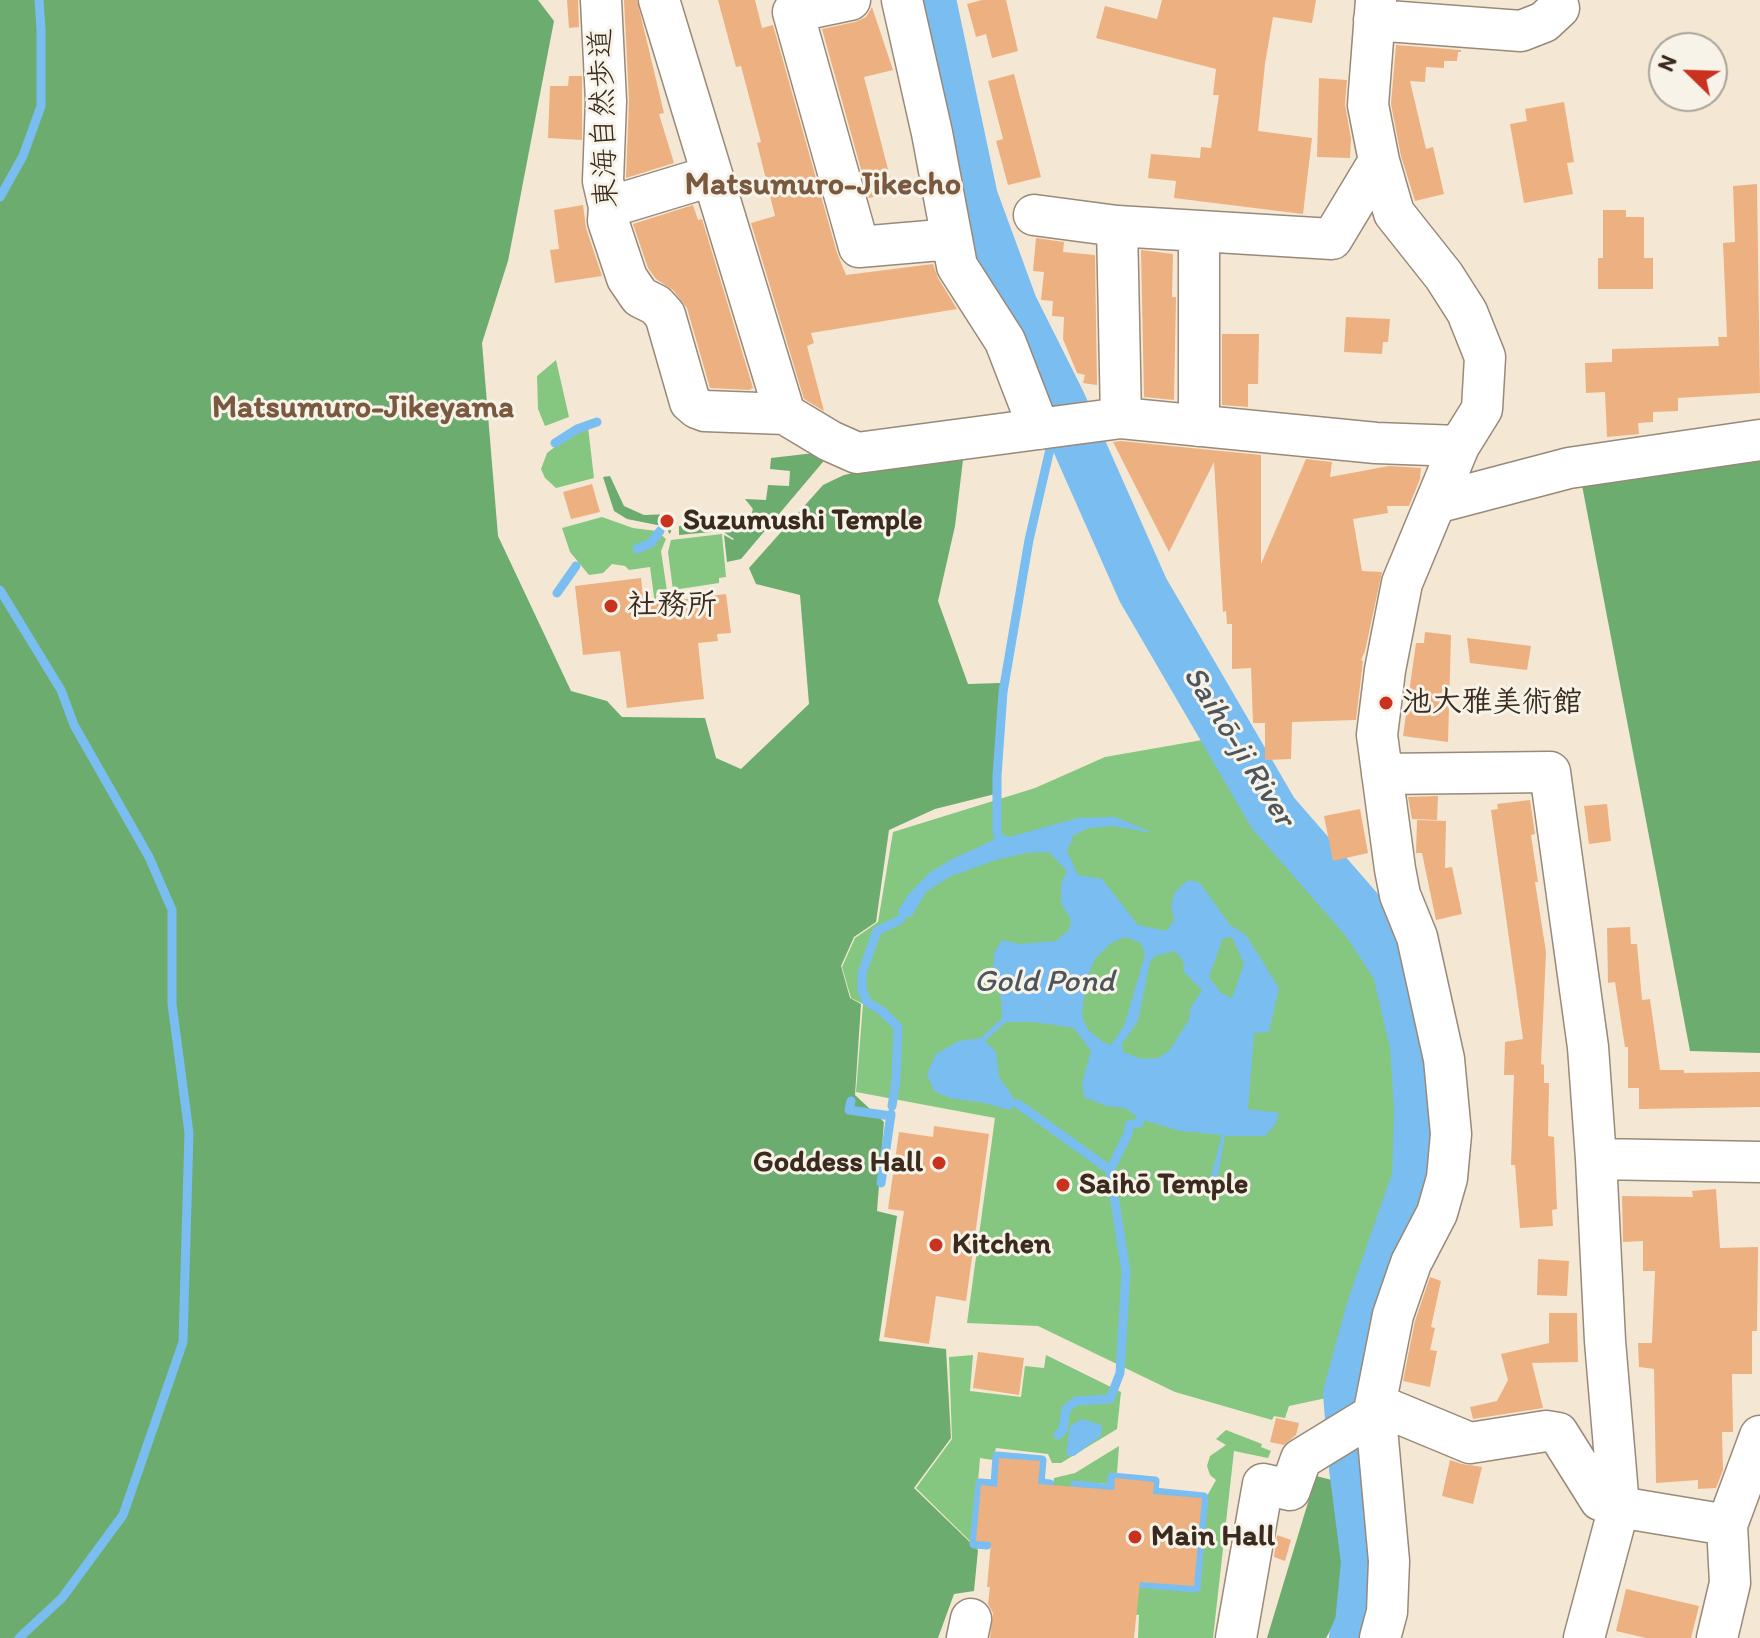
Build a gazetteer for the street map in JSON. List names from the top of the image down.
{
  "streets": {
    "street": ["東海自然歩道"]
  },
  "districts": ["Matsumuro-Jikecho", "Matsumuro-Jikeyama"],
  "water": ["Saihō-ji River", "Gold Pond"],
  "places": [
    "Suzumushi Temple",
    "社務所",
    "池大雅美術館",
    "Goddess Hall",
    "Saihō Temple",
    "Kitchen",
    "Main Hall"
  ],
  "north": "top left"
}
